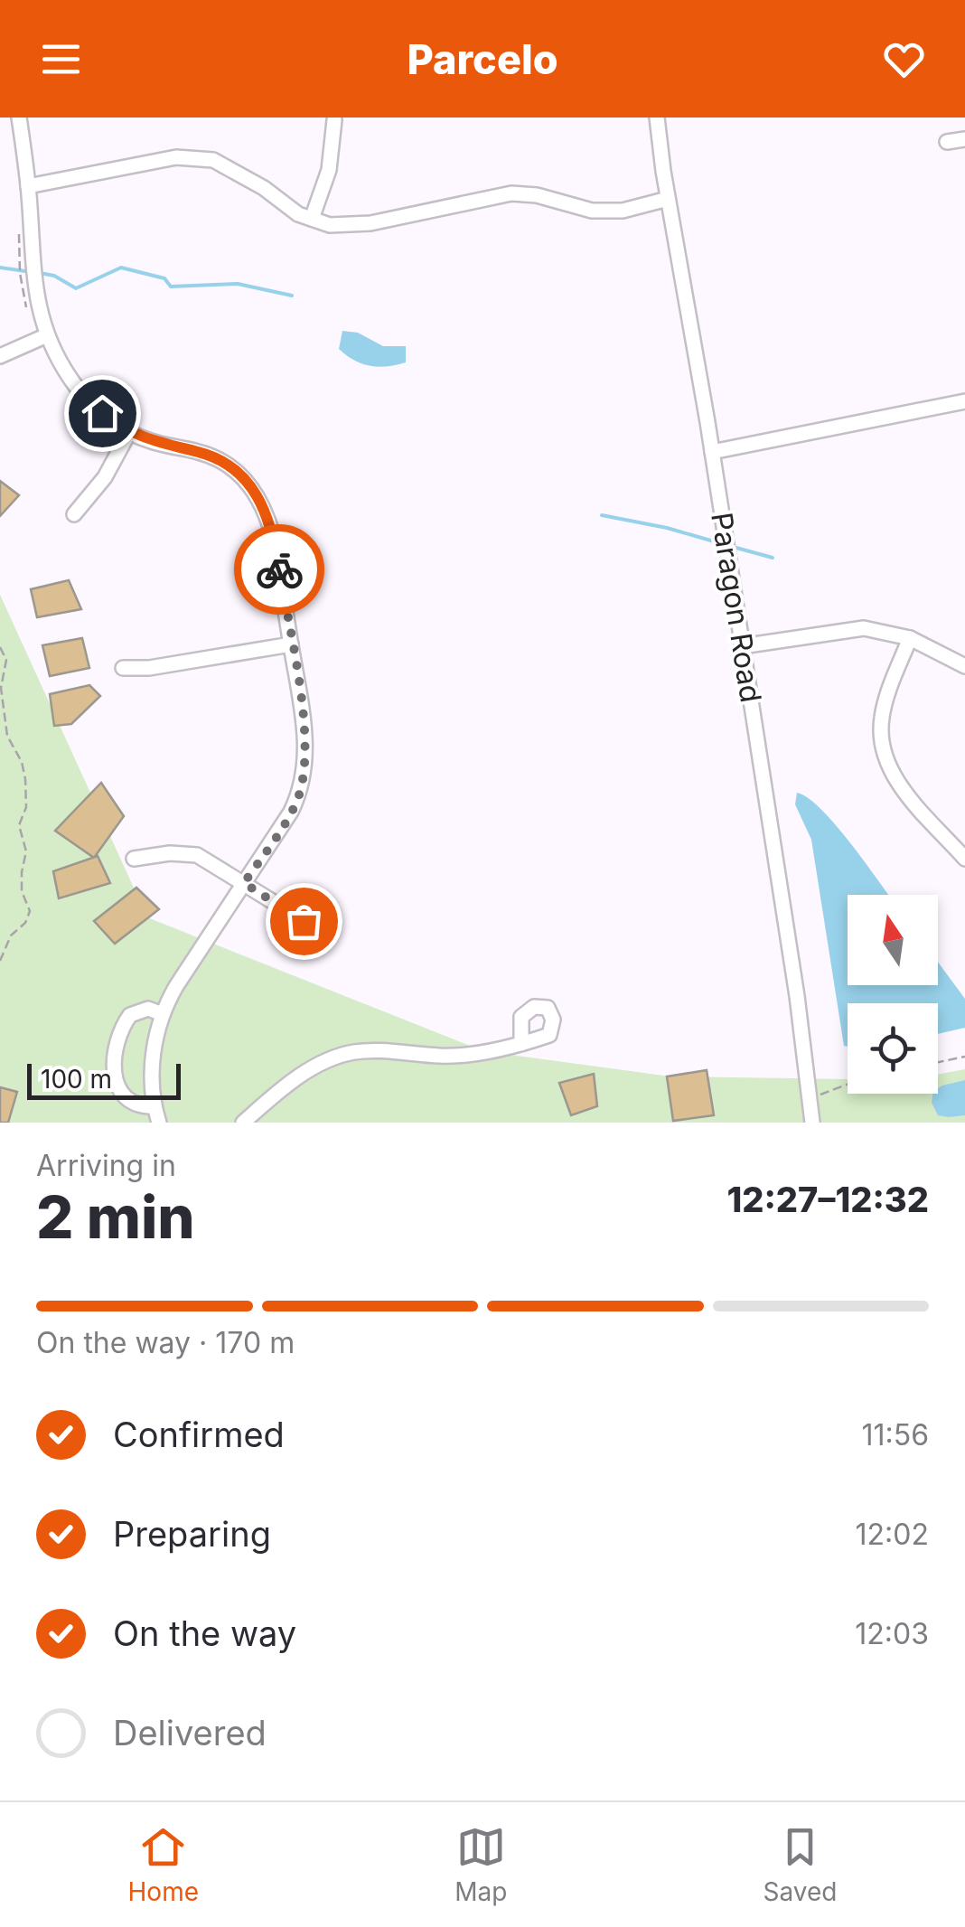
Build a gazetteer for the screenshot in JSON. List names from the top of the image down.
{
  "streets": {
    "street": ["Paragon Road"]
  },
  "scale_bar": "100 m",
  "north": "top",
  "page": {
    "header": "Parcelo",
    "scale": "100 m",
    "heading": ["2 min", "Arriving in", "12:27–12:32"],
    "bar": "On the way · 170 m",
    "list": [
      ["Confirmed", "11:56"],
      ["Preparing", "12:02"],
      ["On the way", "12:03"],
      "Delivered"
    ],
    "tabs": ["Home", "Map", "Saved"]
  }
}
